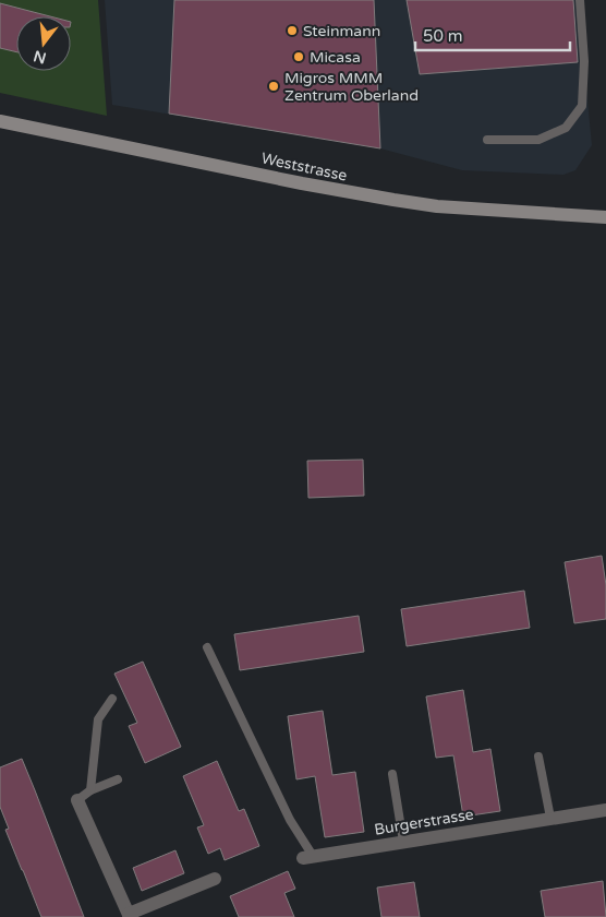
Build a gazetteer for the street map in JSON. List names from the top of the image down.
{
  "streets": {
    "main road": ["Weststrasse"],
    "street": ["Burgerstrasse"]
  },
  "places": ["Steinmann", "Micasa", "Migros MMM Zentrum Oberland"],
  "scale_bar": "50 m",
  "north": "bottom"
}
